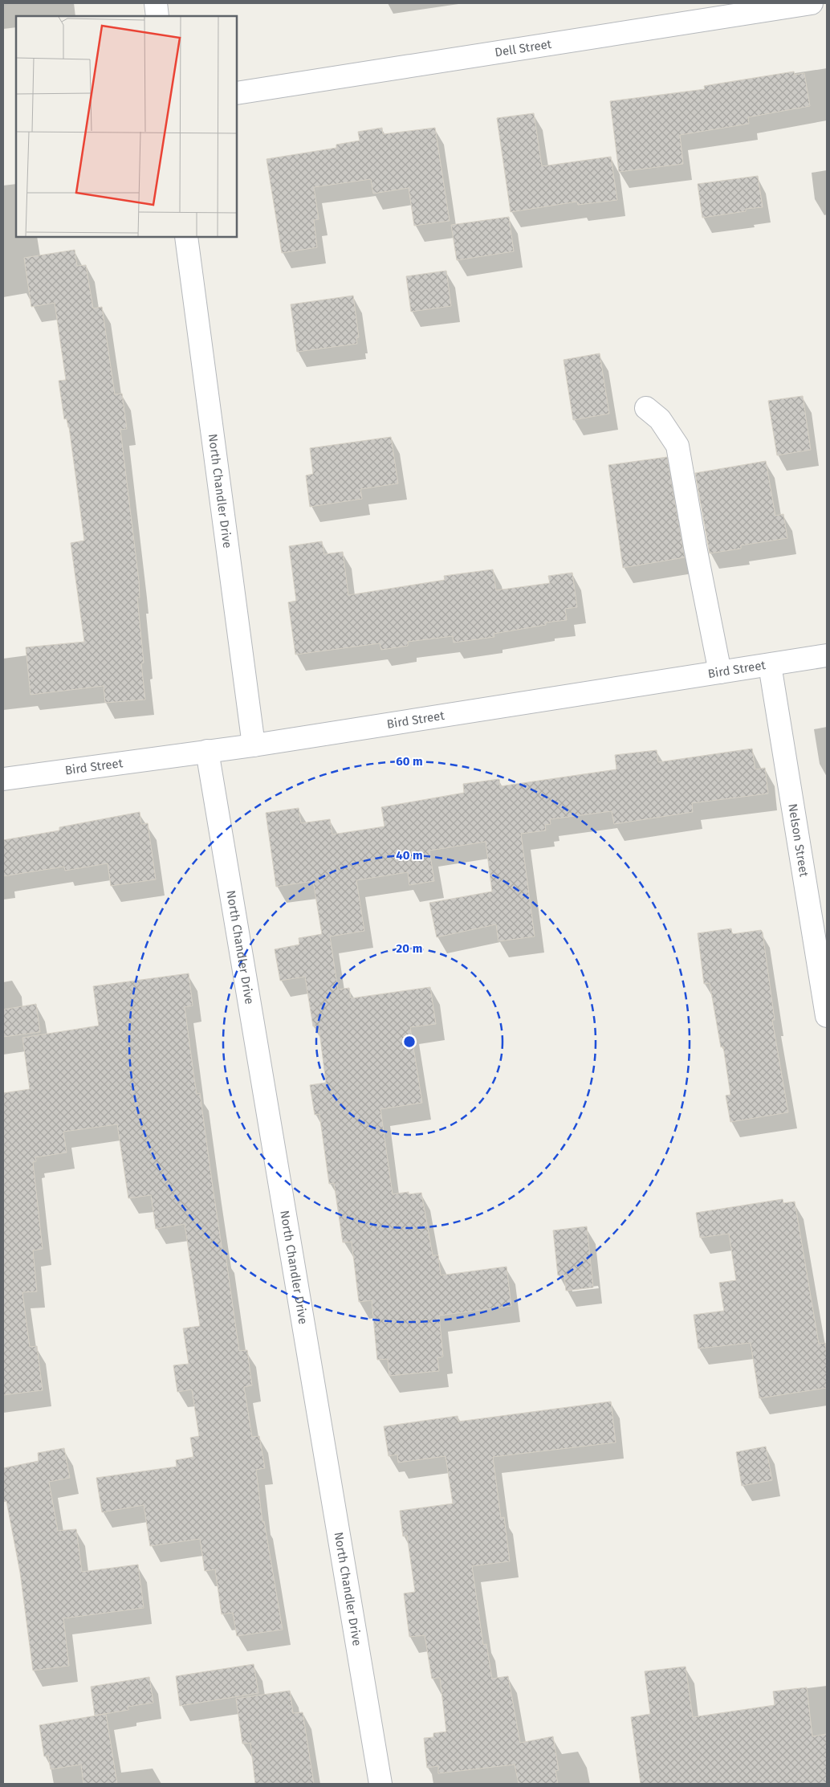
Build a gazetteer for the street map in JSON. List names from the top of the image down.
{
  "streets": {
    "street": [
      "Dell Street",
      "North Chandler Drive",
      "Bird Street",
      "Nelson Street"
    ]
  },
  "crossings": [
    ["North Chandler Drive", "Bird Street"],
    ["Bird Street", "Nelson Street"]
  ],
  "rings": ["60 m", "40 m", "20 m"]
}
